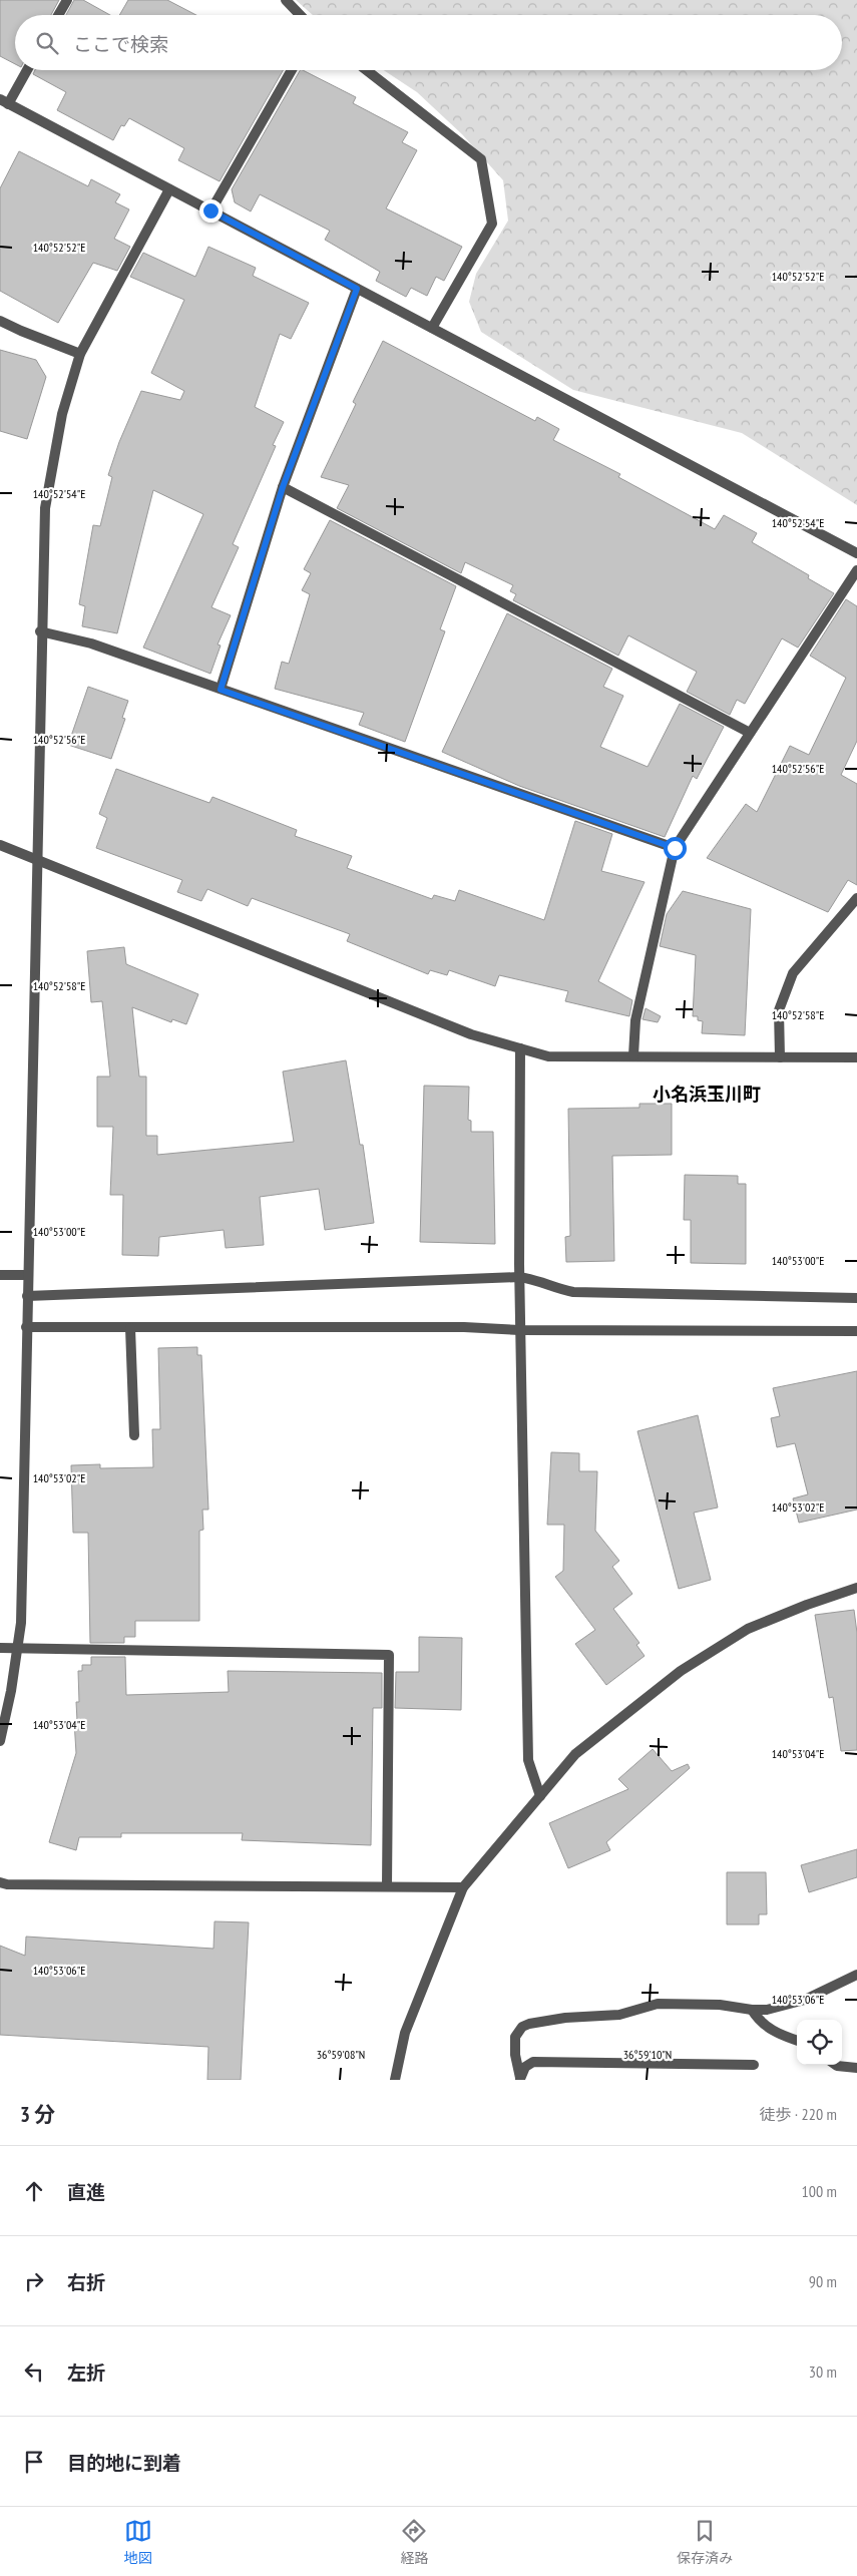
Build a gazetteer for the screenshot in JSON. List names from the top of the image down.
{
  "districts": ["小名浜玉川町"],
  "page": {
    "search": "ここで検索",
    "heading": ["3 分", "徒歩 · 220 m"],
    "list": [
      ["直進", "100 m"],
      ["右折", "90 m"],
      ["左折", "30 m"],
      "目的地に到着"
    ],
    "nav": ["地図", "経路", "保存済み"]
  },
  "coordinates": [
    "140°52'52\"E",
    "140°52'54\"E",
    "140°52'56\"E",
    "140°52'58\"E",
    "140°53'00\"E",
    "140°53'02\"E",
    "140°53'04\"E",
    "140°53'06\"E",
    "36°59'08\"N",
    "36°59'10\"N"
  ]
}
